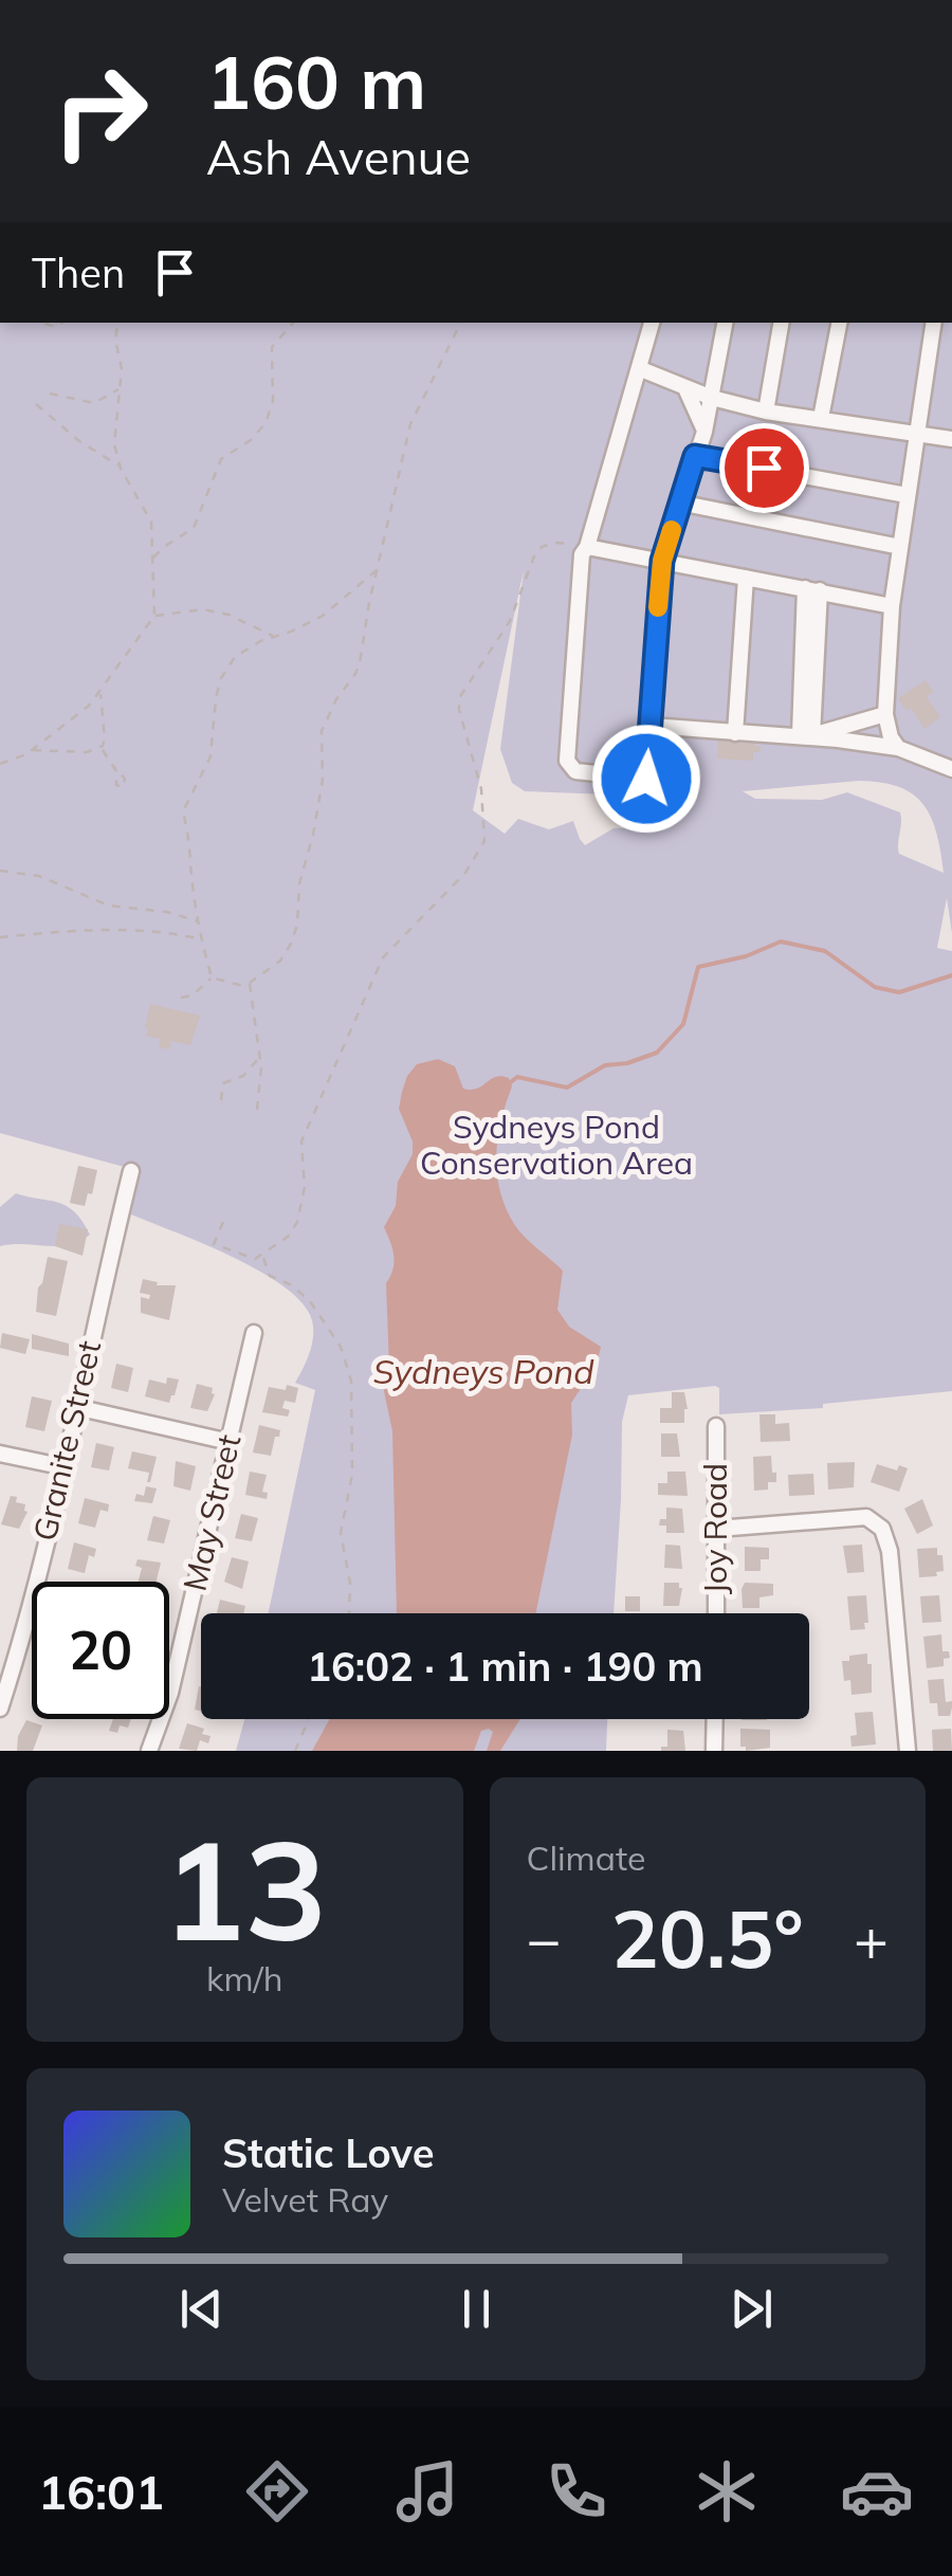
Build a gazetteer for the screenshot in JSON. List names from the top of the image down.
{
  "streets": {
    "street": ["Granite Street", "May Street", "Joy Road"]
  },
  "water": ["Sydneys Pond"],
  "parks": ["Sydneys Pond Conservation Area"],
  "page": {
    "turn": ["160 m", "Ash Avenue"],
    "then": "Then",
    "limit": "20",
    "trip": "16:02 · 1 min · 190 m",
    "tile": [
      ["13", "km/h"],
      "Climate"
    ],
    "heat": ["−", "20.5°", "+"],
    "song": ["Static Love", "Velvet Ray"],
    "tabs": "16:01"
  }
}
